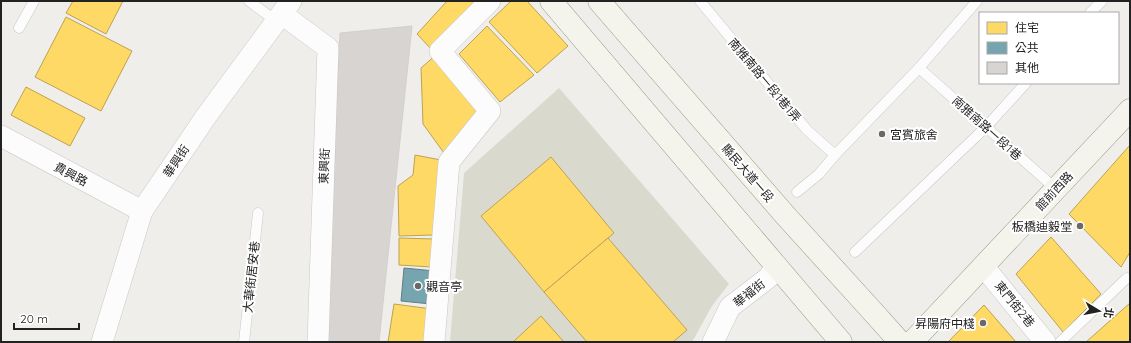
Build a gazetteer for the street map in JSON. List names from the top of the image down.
{
  "streets": {
    "main road": ["縣民大道一段", "館前西路"],
    "street": [
      "華興街",
      "東興街",
      "貴興路",
      "華福街",
      "東門街2巷"
    ],
    "lane": ["南雅南路一段1巷1弄", "南雅南路一段1巷", "大華街居安巷"]
  },
  "crossings": [
    ["南雅南路一段1巷", "館前西路"],
    ["華興街", "東興街"],
    ["華興街", "貴興路"],
    ["館前西路", "東門街2巷"]
  ],
  "places": [
    "宮賓旅舍",
    "板橋迪毅堂",
    "觀音亭",
    "昇陽府中棧"
  ],
  "legend": ["住宅", "公共", "其他"],
  "scale_bar": "20 m",
  "north": "right"
}
